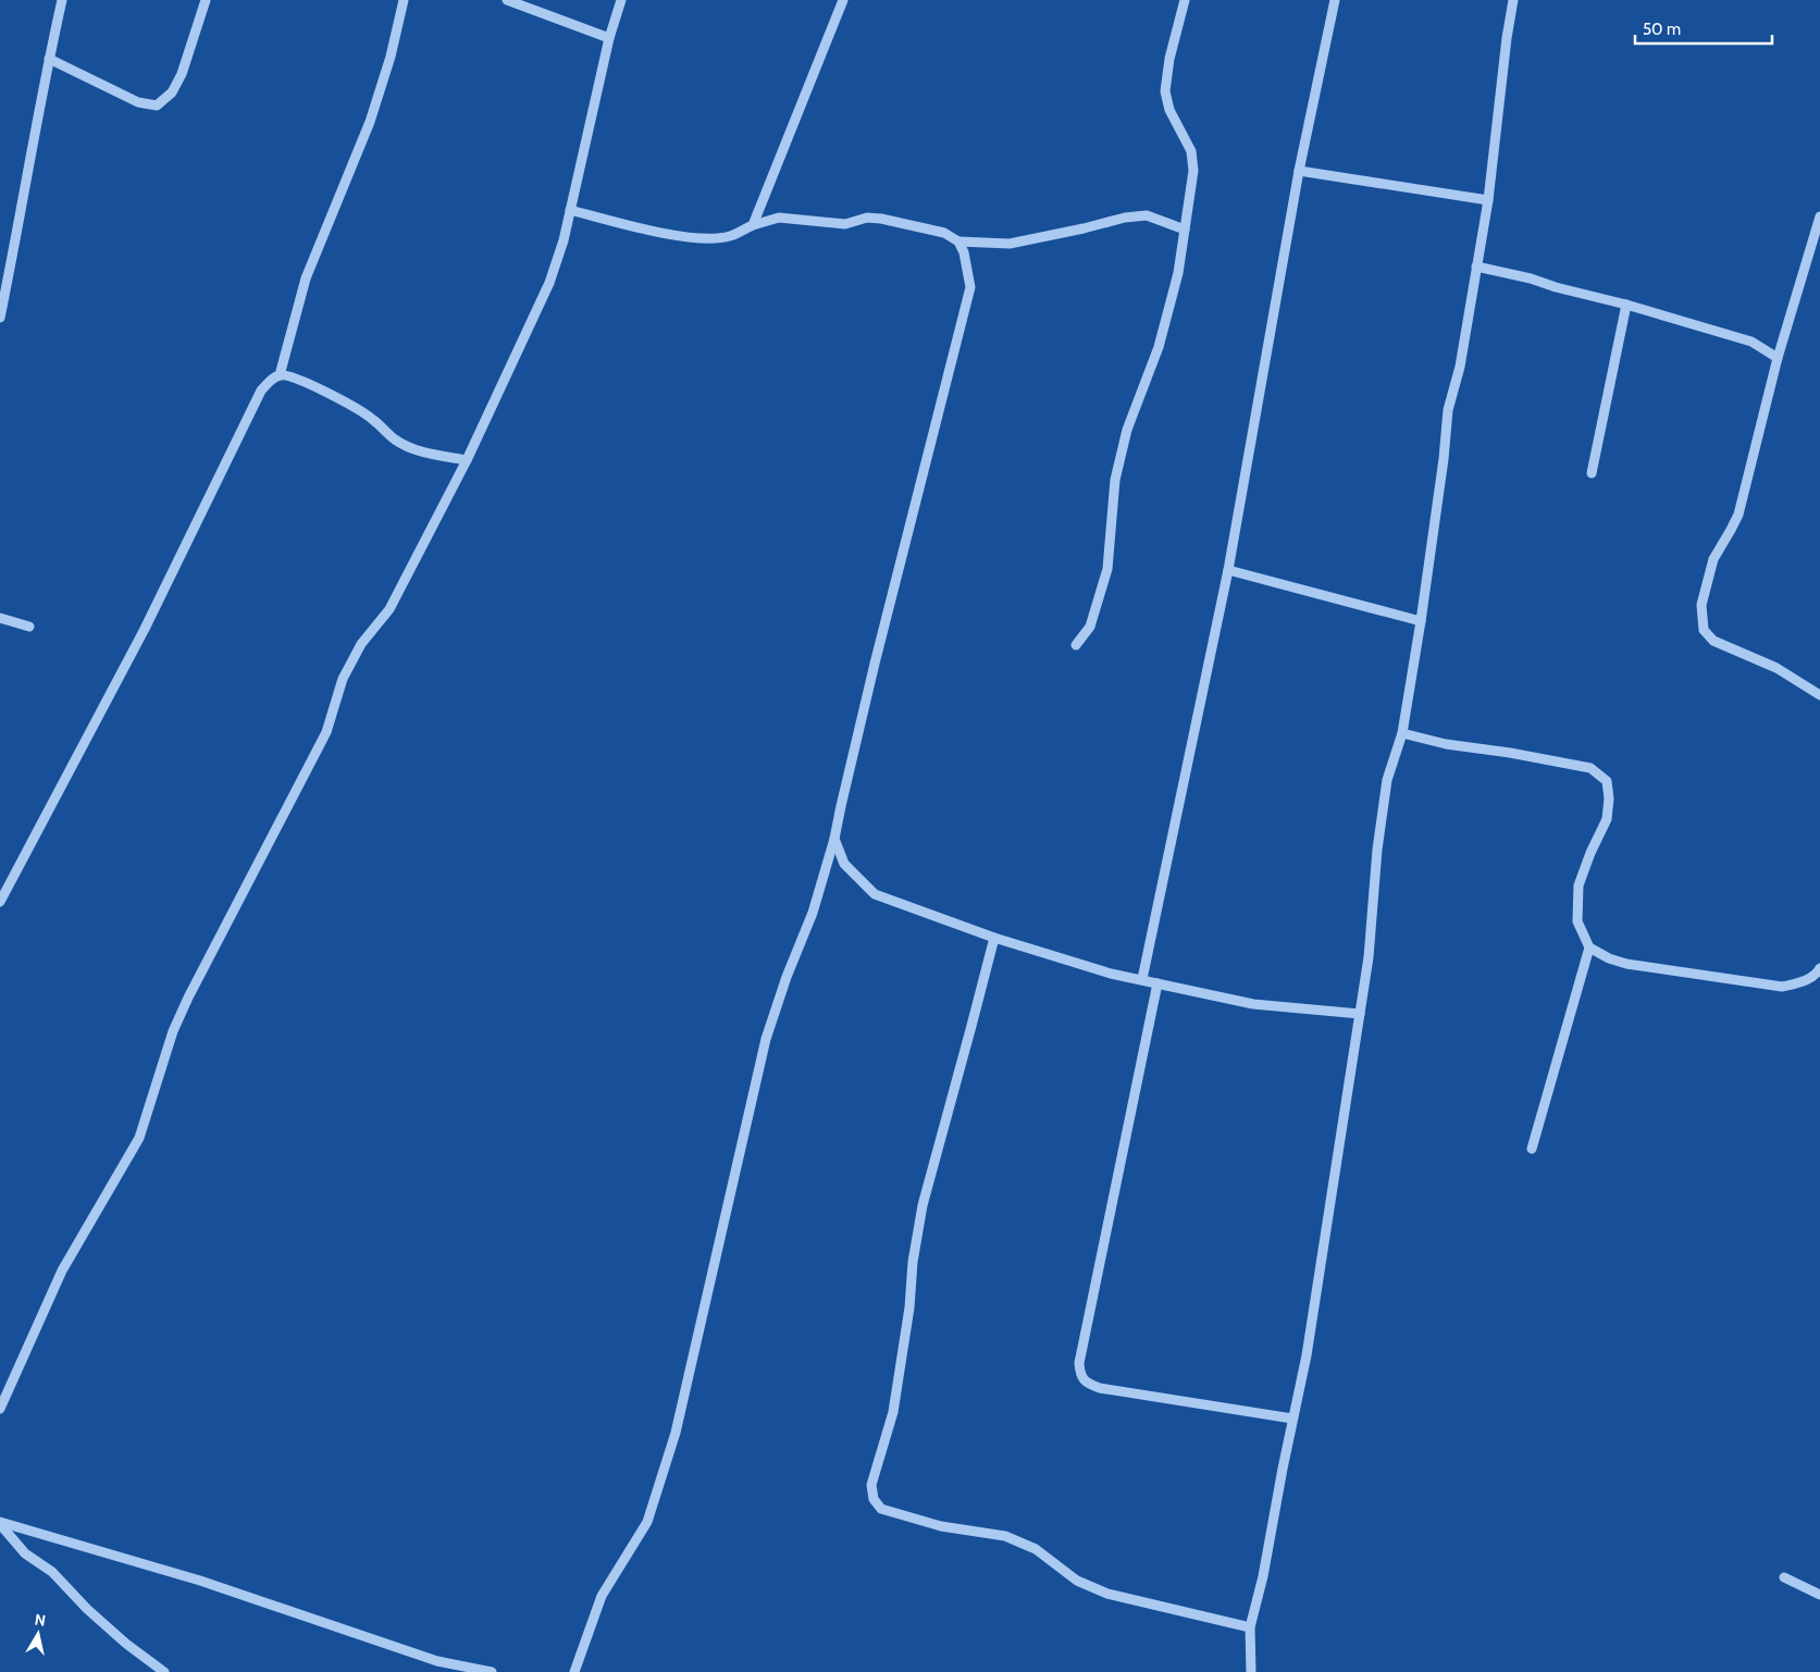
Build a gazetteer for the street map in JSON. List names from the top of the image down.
{
  "scale_bar": "50 m",
  "north": "top"
}
